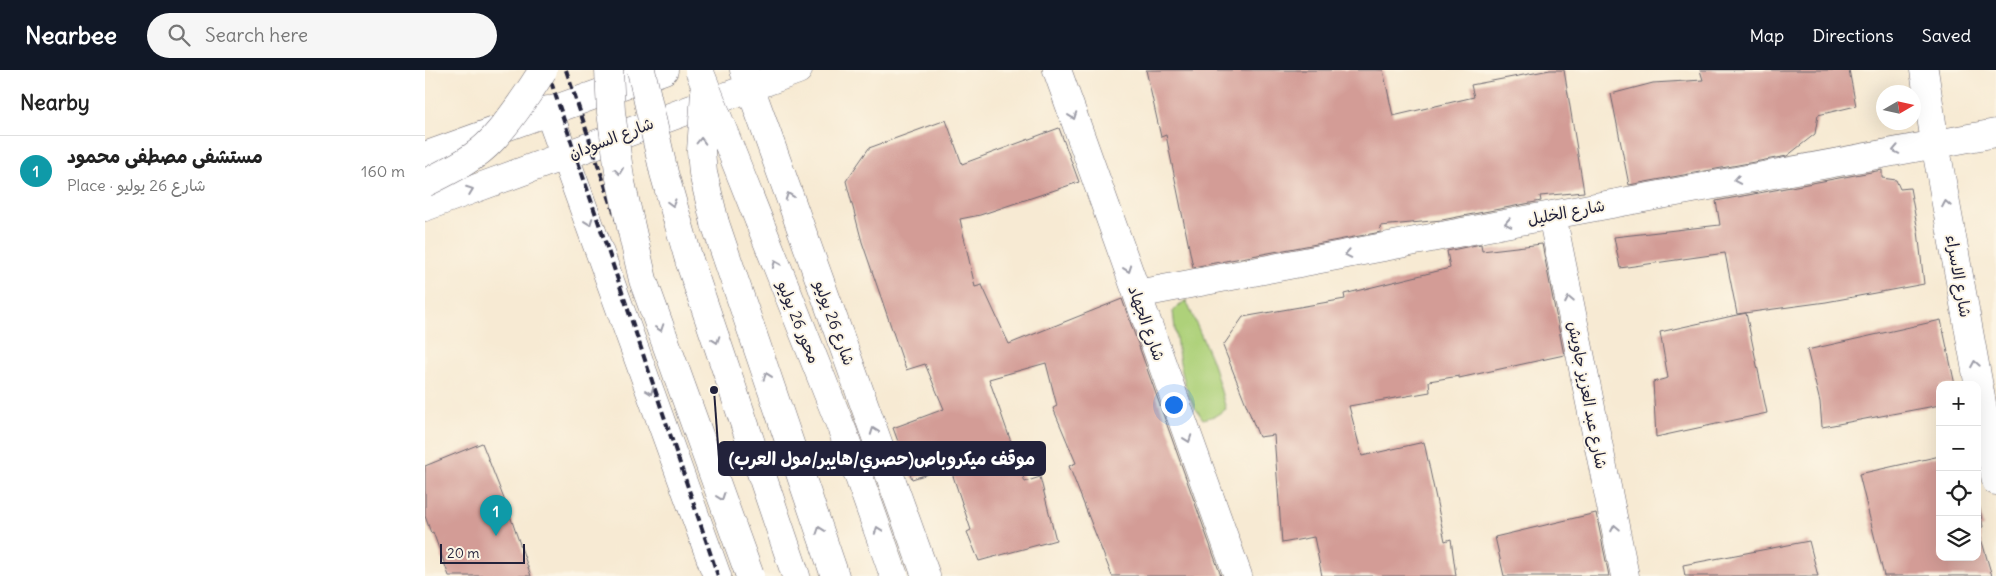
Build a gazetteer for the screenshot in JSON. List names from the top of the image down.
{
  "streets": {
    "main road": [
      "شارع السودان",
      "شارع الخليل",
      "شارع الاسراء",
      "محور 26 يوليو",
      "شارع 26 يوليو",
      "شارع الجهاد",
      "شارع عبد العزيز جاويش"
    ]
  },
  "crossings": [
    ["شارع السودان", "شارع 26 يوليو"],
    ["شارع الخليل", "شارع الاسراء"],
    ["شارع الخليل", "شارع الجهاد"],
    ["شارع الخليل", "شارع عبد العزيز جاويش"]
  ],
  "one_way": [
    "شارع الخليل",
    "شارع الاسراء",
    "شارع الجهاد",
    "شارع عبد العزيز جاويش"
  ],
  "places": ["موقف ميكروباص(حصري/هايبر/مول العرب)"],
  "scale_bar": "20 m",
  "north": "right",
  "page": {
    "header": "Nearbee",
    "search": "Search here",
    "nav": ["Map", "Directions", "Saved"],
    "heading": "Nearby",
    "list": [
      {
        "mark": "1",
        "name": "مستشفى مصطفى محمود",
        "note": "Place · شارع 26 يوليو",
        "value": "160 m"
      }
    ],
    "map_buttons": ["+", "−"],
    "pins": "1",
    "scale": "20 m"
  }
}
